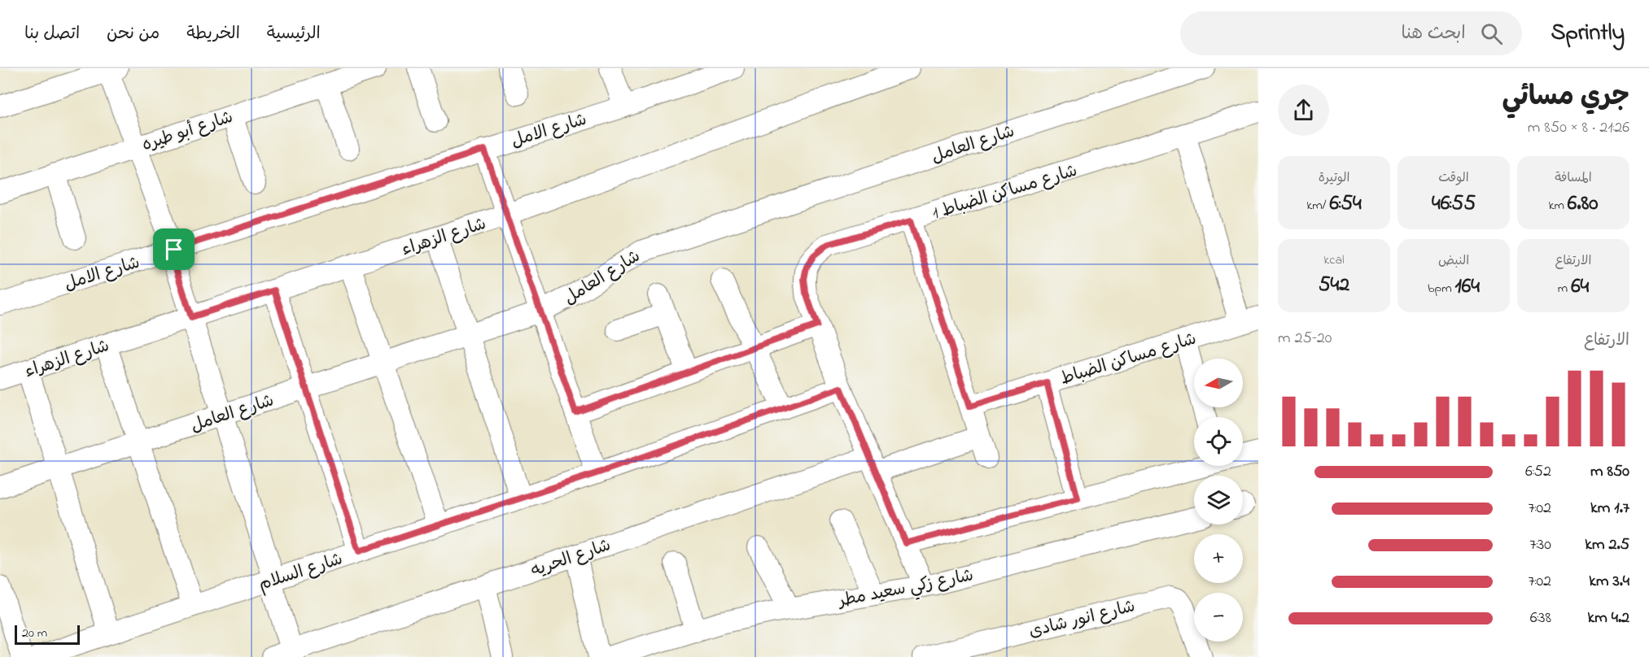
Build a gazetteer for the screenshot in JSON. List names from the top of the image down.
{
  "streets": {
    "street": [
      "شارع الامل",
      "شارع أبو طيره",
      "شارع العامل",
      "شارع مساكن الضباط 1",
      "شارع الزهراء",
      "شارع مساكن الضباط",
      "شارع الحريه",
      "شارع السلام",
      "شارع زكي سعيد مطر",
      "شارع انور شادى"
    ]
  },
  "crossings": [
    ["شارع مساكن الضباط 1", "شارع الحريه"],
    ["شارع مساكن الضباط 1", "شارع السلام"],
    ["شارع مساكن الضباط 1", "شارع زكي سعيد مطر"]
  ],
  "scale_bar": "20 m",
  "north": "left",
  "page": {
    "header": "Sprintly",
    "search": "ابحث هنا",
    "nav": [
      "الرئيسية",
      "الخريطة",
      "من نحن",
      "اتصل بنا"
    ],
    "heading": ["جري مسائي", "21:26 · 8 × 850 m"],
    "stats": [
      ["المسافة", "6.80 km"],
      ["الوقت", "46:55"],
      ["الوتيرة", "6:54 /km"],
      ["الارتفاع", "64 m"],
      ["النبض", "164 bpm"],
      ["kcal", "542"]
    ],
    "chart": ["الارتفاع", "20–25 m"],
    "map_buttons": ["+", "−"],
    "list": [
      {
        "name": "850 m",
        "note": "6:52"
      },
      {
        "name": "1.7 km",
        "note": "7:02"
      },
      {
        "name": "2.5 km",
        "note": "7:30"
      },
      {
        "name": "3.4 km",
        "note": "7:02"
      },
      {
        "name": "4.2 km",
        "note": "6:38"
      }
    ],
    "scale": "20 m"
  }
}
